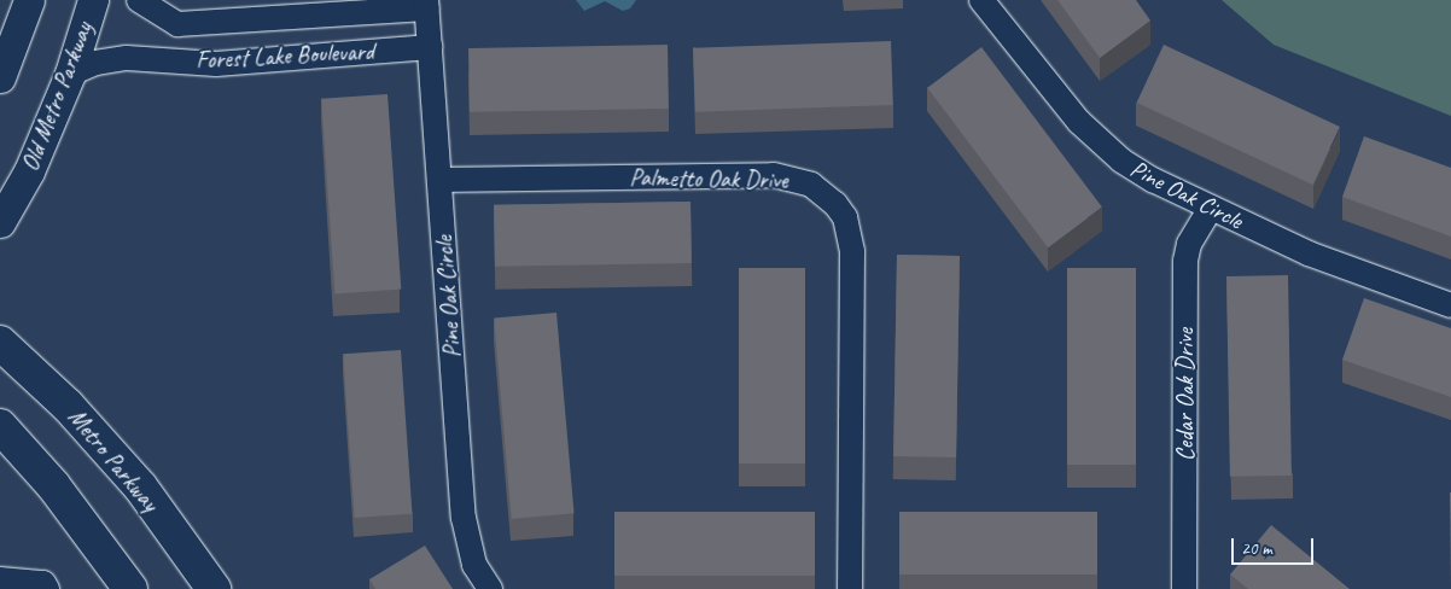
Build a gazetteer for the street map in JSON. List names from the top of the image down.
{
  "streets": {
    "main road": ["Metro Parkway"],
    "street": [
      "Forest Lake Boulevard",
      "Old Metro Parkway",
      "Palmetto Oak Drive",
      "Pine Oak Circle",
      "Cedar Oak Drive"
    ]
  },
  "crossings": [
    ["Forest Lake Boulevard", "Old Metro Parkway"],
    ["Forest Lake Boulevard", "Pine Oak Circle"],
    ["Palmetto Oak Drive", "Pine Oak Circle"],
    ["Pine Oak Circle", "Cedar Oak Drive"]
  ],
  "scale_bar": "20 m"
}
